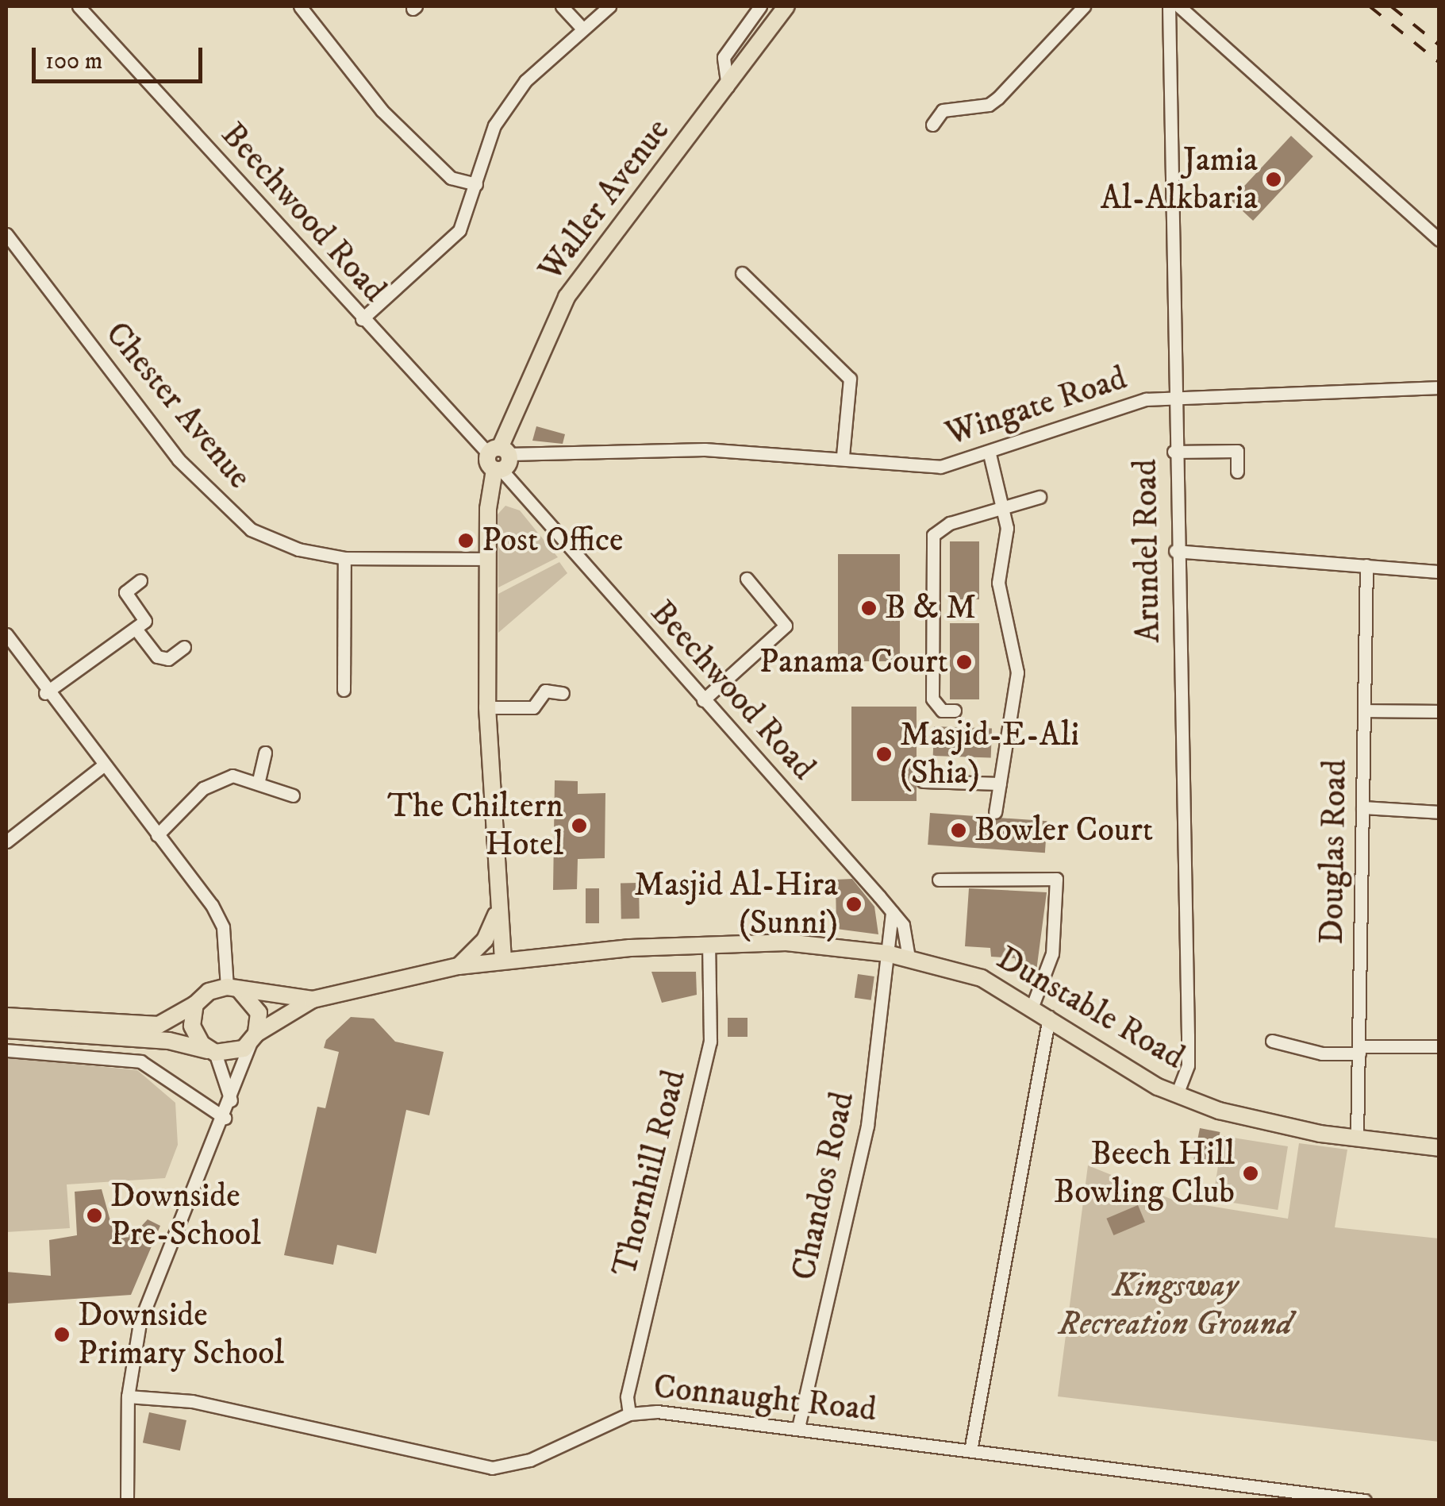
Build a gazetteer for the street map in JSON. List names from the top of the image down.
{
  "streets": {
    "main road": ["Waller Avenue", "Dunstable Road"],
    "street": [
      "Beechwood Road",
      "Chester Avenue",
      "Wingate Road",
      "Arundel Road",
      "Douglas Road",
      "Thornhill Road",
      "Chandos Road",
      "Connaught Road"
    ]
  },
  "crossings": [
    ["Waller Avenue", "Beechwood Road"],
    ["Waller Avenue", "Chester Avenue"],
    ["Waller Avenue", "Wingate Road"],
    ["Waller Avenue", "Dunstable Road"],
    ["Beechwood Road", "Wingate Road"],
    ["Beechwood Road", "Dunstable Road"],
    ["Wingate Road", "Arundel Road"],
    ["Arundel Road", "Dunstable Road"],
    ["Douglas Road", "Dunstable Road"],
    ["Dunstable Road", "Thornhill Road"],
    ["Dunstable Road", "Chandos Road"],
    ["Thornhill Road", "Connaught Road"],
    ["Chandos Road", "Connaught Road"]
  ],
  "parks": ["Kingsway Recreation Ground"],
  "places": [
    "Jamia Al-Alkbaria",
    "Post Office",
    "B & M",
    "Panama Court",
    "Masjid-E-Ali (Shia)",
    "The Chiltern Hotel",
    "Bowler Court",
    "Masjid Al-Hira (Sunni)",
    "Beech Hill Bowling Club",
    "Downside Pre-School",
    "Downside Primary School"
  ],
  "scale_bar": "100 m"
}
